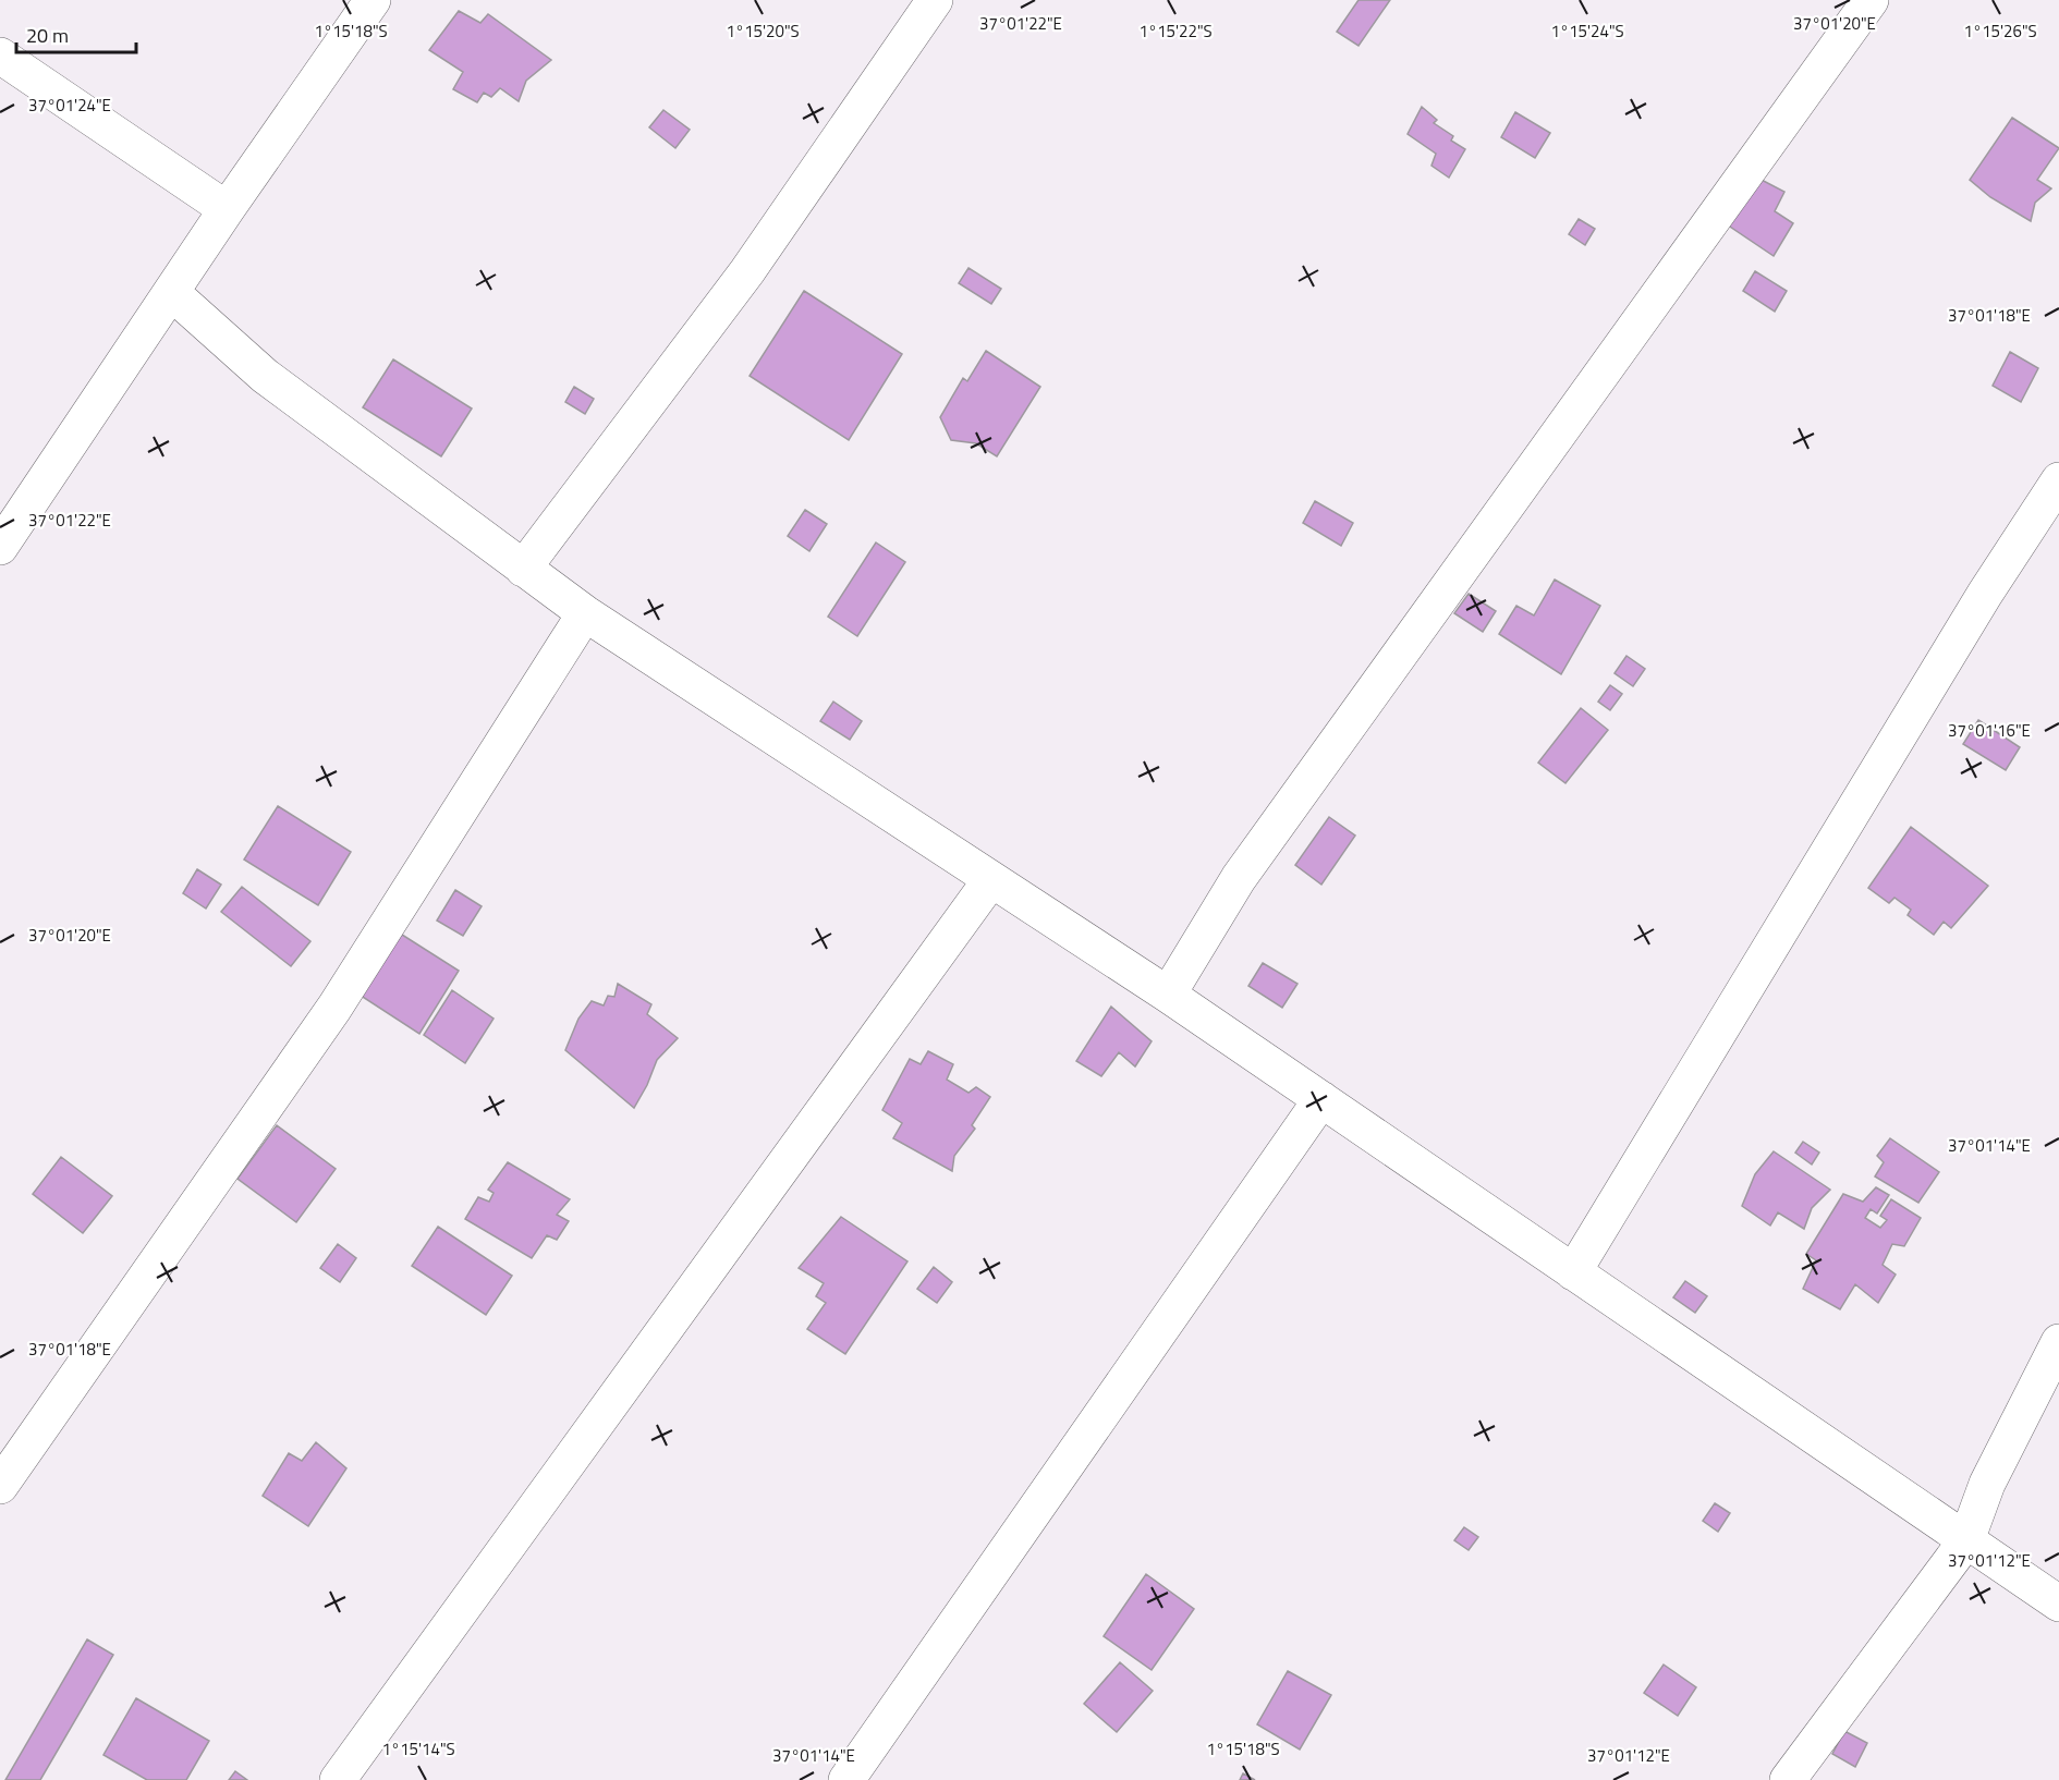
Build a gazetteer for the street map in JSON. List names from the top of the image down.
{
  "scale_bar": "20 m",
  "coordinates": [
    "37°01'22\"E",
    "37°01'20\"E",
    "1°15'18\"S",
    "1°15'20\"S",
    "1°15'22\"S",
    "1°15'24\"S",
    "1°15'26\"S",
    "37°01'24\"E",
    "37°01'18\"E",
    "37°01'16\"E",
    "37°01'14\"E",
    "37°01'12\"E",
    "1°15'14\"S"
  ]
}
